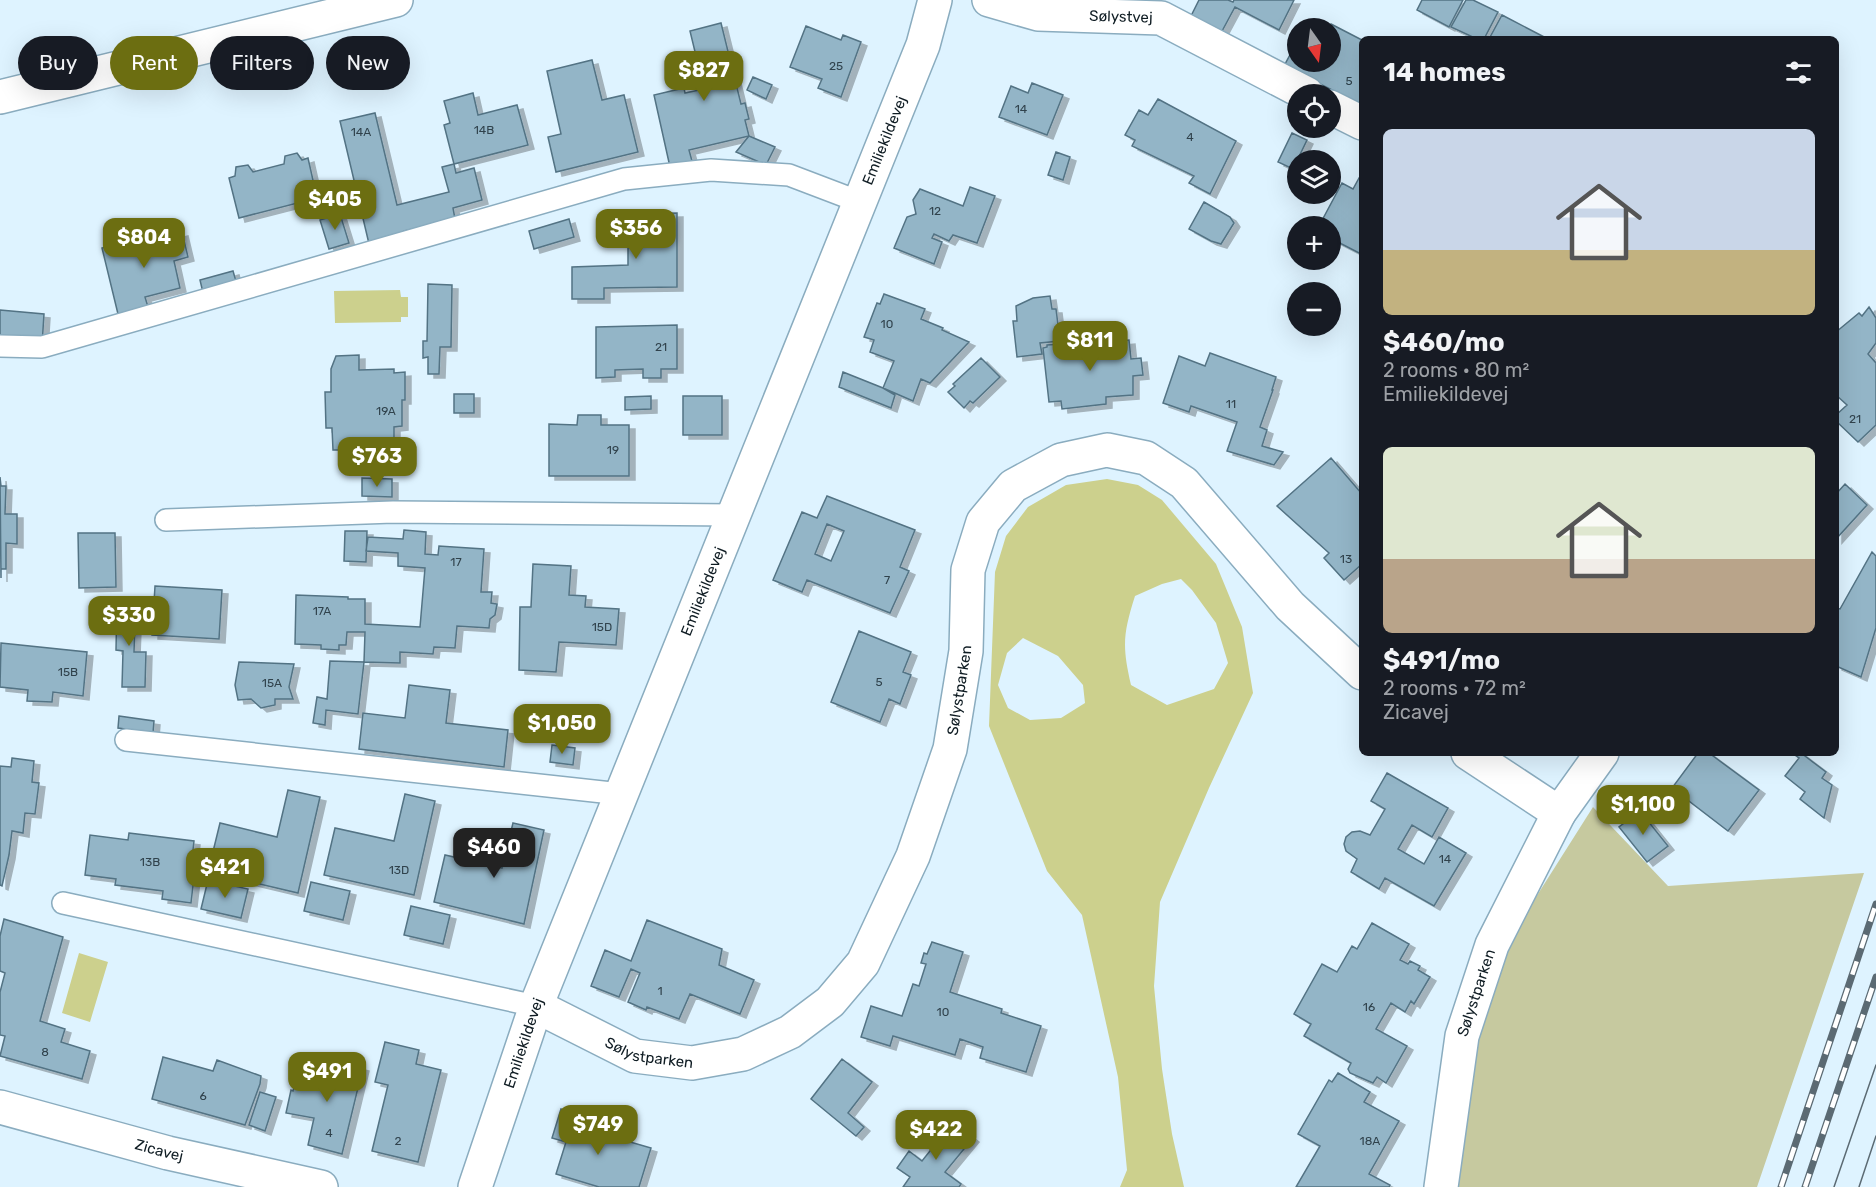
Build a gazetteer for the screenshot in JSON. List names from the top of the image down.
{
  "streets": {
    "street": [
      "Sølystvej",
      "Emiliekildevej",
      "Sølystparken",
      "Zicavej"
    ]
  },
  "crossings": [
    ["Emiliekildevej", "Sølystparken"]
  ],
  "house_numbers": [
    "25",
    "5",
    "14",
    "14B",
    "14A",
    "4",
    "12",
    "10",
    "21",
    "11",
    "19A",
    "21",
    "19",
    "13",
    "17",
    "7",
    "17A",
    "15D",
    "15B",
    "5",
    "15A",
    "14",
    "13B",
    "13D",
    "1",
    "16",
    "10",
    "8",
    "6",
    "4",
    "2",
    "18A"
  ],
  "north": "bottom",
  "page": {
    "map_buttons": ["+", "−"],
    "chip": [
      "Buy",
      "Rent",
      "Filters",
      "New"
    ],
    "heading": "14 homes",
    "price": [
      "$827",
      "$405",
      "$356",
      "$804",
      "$811",
      "$763",
      "$330",
      "$1,050",
      "$1,100",
      "$460",
      "$421",
      "$491",
      "$749",
      "$422"
    ],
    "list": [
      {
        "name": "$460/mo",
        "note": "2 rooms · 80 m² · Emiliekildevej"
      },
      {
        "name": "$491/mo",
        "note": "2 rooms · 72 m² · Zicavej"
      }
    ]
  }
}
